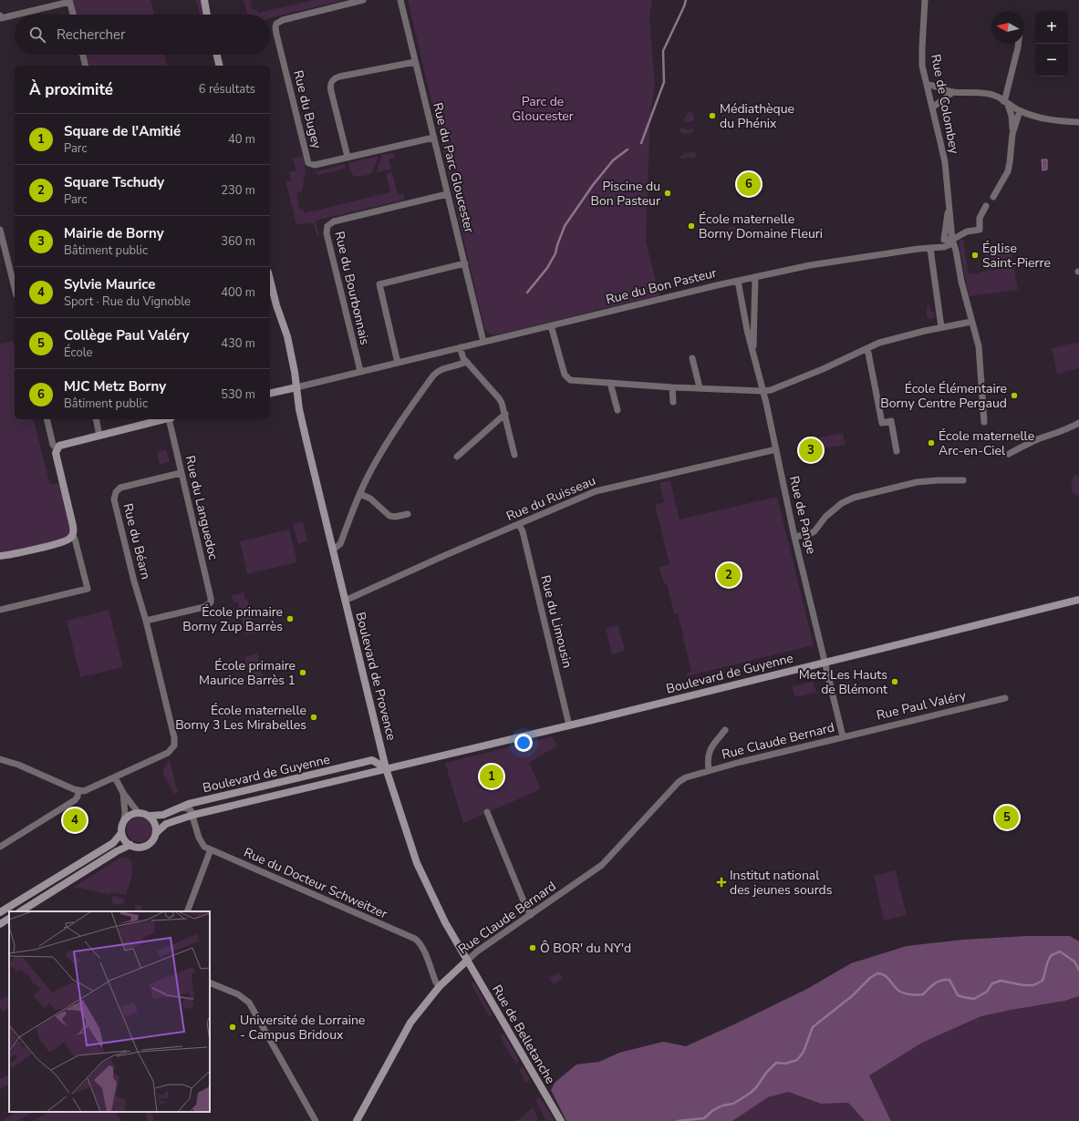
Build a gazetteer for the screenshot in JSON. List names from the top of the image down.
{
  "streets": {
    "main road": [
      "Boulevard de Guyenne",
      "Boulevard de Provence",
      "Rue Claude Bernard",
      "Rue de Belletanche"
    ],
    "street": [
      "Rue de Colombey",
      "Rue du Bugey",
      "Rue du Parc Gloucester",
      "Rue du Bon Pasteur",
      "Rue du Bourbonnais",
      "Rue du Ruisseau",
      "Rue du Languedoc",
      "Rue de Pange",
      "Rue du Béarn",
      "Rue du Limousin",
      "Rue Paul Valéry",
      "Rue du Docteur Schweitzer"
    ]
  },
  "crossings": [
    ["Rue de Colombey", "Rue du Bon Pasteur"],
    ["Rue du Bugey", "Rue du Parc Gloucester"],
    ["Rue du Parc Gloucester", "Rue du Bon Pasteur"],
    ["Rue du Parc Gloucester", "Rue du Bourbonnais"],
    ["Rue du Bon Pasteur", "Rue du Bourbonnais"],
    ["Rue du Bon Pasteur", "Rue de Pange"],
    ["Rue du Bon Pasteur", "Boulevard de Provence"],
    ["Rue du Ruisseau", "Rue de Pange"],
    ["Rue du Ruisseau", "Rue du Limousin"],
    ["Rue du Ruisseau", "Boulevard de Provence"],
    ["Rue du Languedoc", "Rue du Béarn"],
    ["Rue de Pange", "Boulevard de Guyenne"],
    ["Rue de Pange", "Rue Claude Bernard"],
    ["Rue du Limousin", "Boulevard de Guyenne"],
    ["Boulevard de Guyenne", "Boulevard de Provence"],
    ["Boulevard de Guyenne", "Rue Claude Bernard"],
    ["Boulevard de Guyenne", "Rue du Docteur Schweitzer"],
    ["Boulevard de Provence", "Rue Claude Bernard"],
    ["Boulevard de Provence", "Rue de Belletanche"],
    ["Rue Paul Valéry", "Rue Claude Bernard"],
    ["Rue Claude Bernard", "Rue du Docteur Schweitzer"],
    ["Rue Claude Bernard", "Rue de Belletanche"]
  ],
  "parks": ["Parc de Gloucester"],
  "places": {
    "other": [
      "Médiathèque du Phénix",
      "Piscine du Bon Pasteur",
      "École maternelle Borny Domaine Fleuri",
      "Église Saint-Pierre",
      "École Élémentaire Borny Centre Pergaud",
      "École maternelle Arc-en-Ciel",
      "École primaire Borny Zup Barrès",
      "École primaire Maurice Barrès 1",
      "Metz Les Hauts de Blémont",
      "École maternelle Borny 3 Les Mirabelles",
      "Ô BOR' du NY'd",
      "Université de Lorraine - Campus Bridoux"
    ],
    "health": ["Institut national des jeunes sourds"]
  },
  "north": "left",
  "page": {
    "map_buttons": ["+", "−"],
    "search": "Rechercher",
    "heading": ["À proximité", "6 résultats"],
    "list": [
      {
        "mark": "1",
        "name": "Square de l'Amitié",
        "note": "Parc",
        "value": "40 m"
      },
      {
        "mark": "2",
        "name": "Square Tschudy",
        "note": "Parc",
        "value": "230 m"
      },
      {
        "mark": "3",
        "name": "Mairie de Borny",
        "note": "Bâtiment public",
        "value": "360 m"
      },
      {
        "mark": "4",
        "name": "Sylvie Maurice",
        "note": "Sport · Rue du Vignoble",
        "value": "400 m"
      },
      {
        "mark": "5",
        "name": "Collège Paul Valéry",
        "note": "École",
        "value": "430 m"
      },
      {
        "mark": "6",
        "name": "MJC Metz Borny",
        "note": "Bâtiment public",
        "value": "530 m"
      }
    ],
    "pins": [
      "6",
      "3",
      "2",
      "1",
      "5",
      "4"
    ]
  }
}
